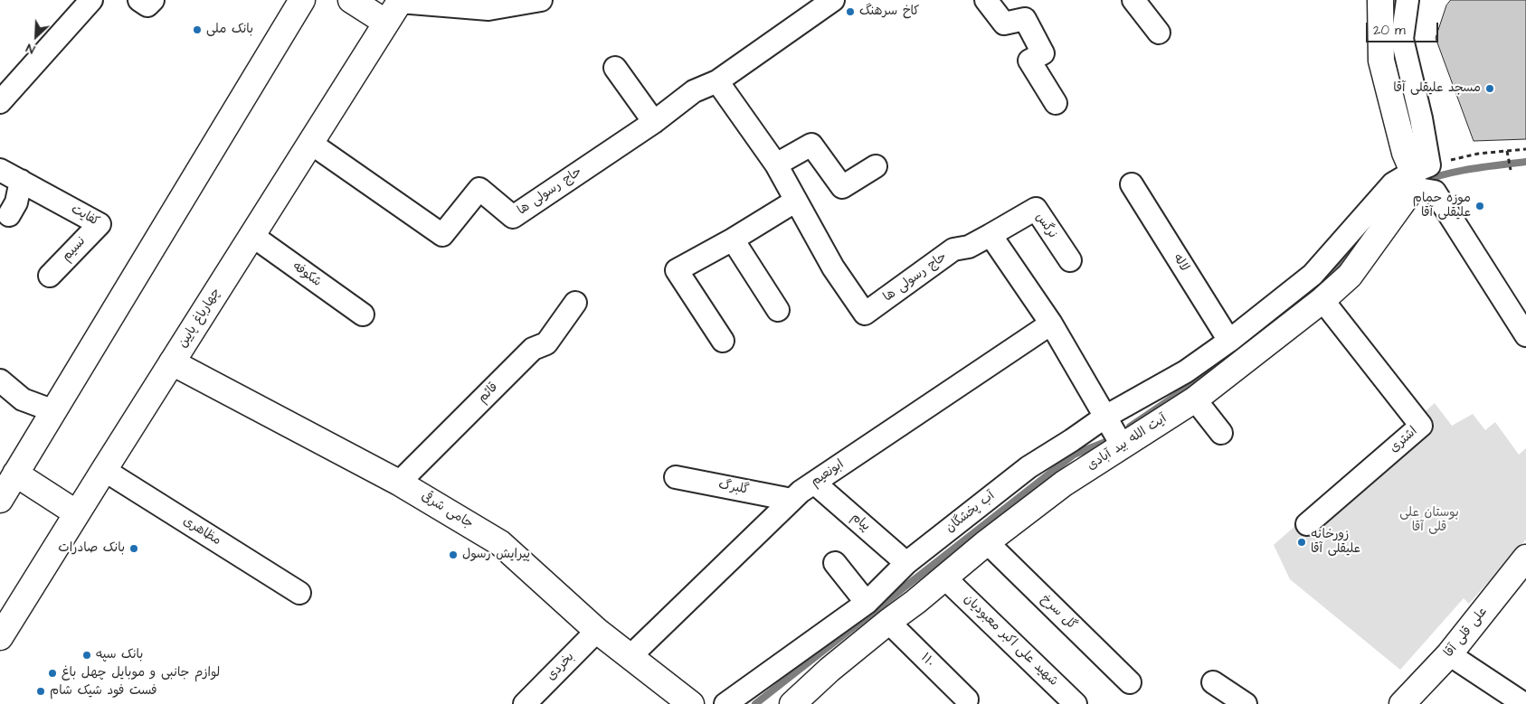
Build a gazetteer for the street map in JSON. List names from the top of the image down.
{
  "streets": {
    "street": [
      "حاج رسولی ها",
      "کفایت",
      "نرگس",
      "نسیم",
      "لاله",
      "شکوفه",
      "چهارباغ پایین",
      "قائم",
      "اشتری",
      "آیت الله بید آبادی",
      "ابونعیم",
      "گلبرگ",
      "جامی شرقی",
      "آب پخشگان",
      "پیام",
      "مظاهری",
      "گل سرخ",
      "علی قلی آقا",
      "شهید علی اکبر معبودیان",
      "۱۱۰",
      "بخردی"
    ]
  },
  "crossings": [
    ["حاج رسولی ها", "نرگس"],
    ["حاج رسولی ها", "چهارباغ پایین"],
    ["کفایت", "نسیم"],
    ["لاله", "آب پخشگان"],
    ["شکوفه", "چهارباغ پایین"],
    ["چهارباغ پایین", "جامی شرقی"],
    ["چهارباغ پایین", "مظاهری"],
    ["قائم", "جامی شرقی"],
    ["اشتری", "آیت الله بید آبادی"],
    ["آیت الله بید آبادی", "آب پخشگان"],
    ["آیت الله بید آبادی", "گل سرخ"],
    ["آیت الله بید آبادی", "شهید علی اکبر معبودیان"],
    ["آیت الله بید آبادی", "۱۱۰"],
    ["ابونعیم", "گلبرگ"],
    ["ابونعیم", "جامی شرقی"],
    ["ابونعیم", "پیام"],
    ["جامی شرقی", "بخردی"],
    ["آب پخشگان", "پیام"]
  ],
  "parks": ["بوستان علی قلی آقا"],
  "places": [
    "کاخ سرهنگ",
    "بانک ملی",
    "مسجد علیقلی آقا",
    "موزه حمام علیقلی آقا",
    "زورخانه علیقلی آقا",
    "بانک صادرات",
    "پیرایش رسول",
    "بانک سپه",
    "لوازم جانبی و موبایل چهل باغ",
    "فست فود شیک شام"
  ],
  "scale_bar": "20 m",
  "north": "bottom left"
}
